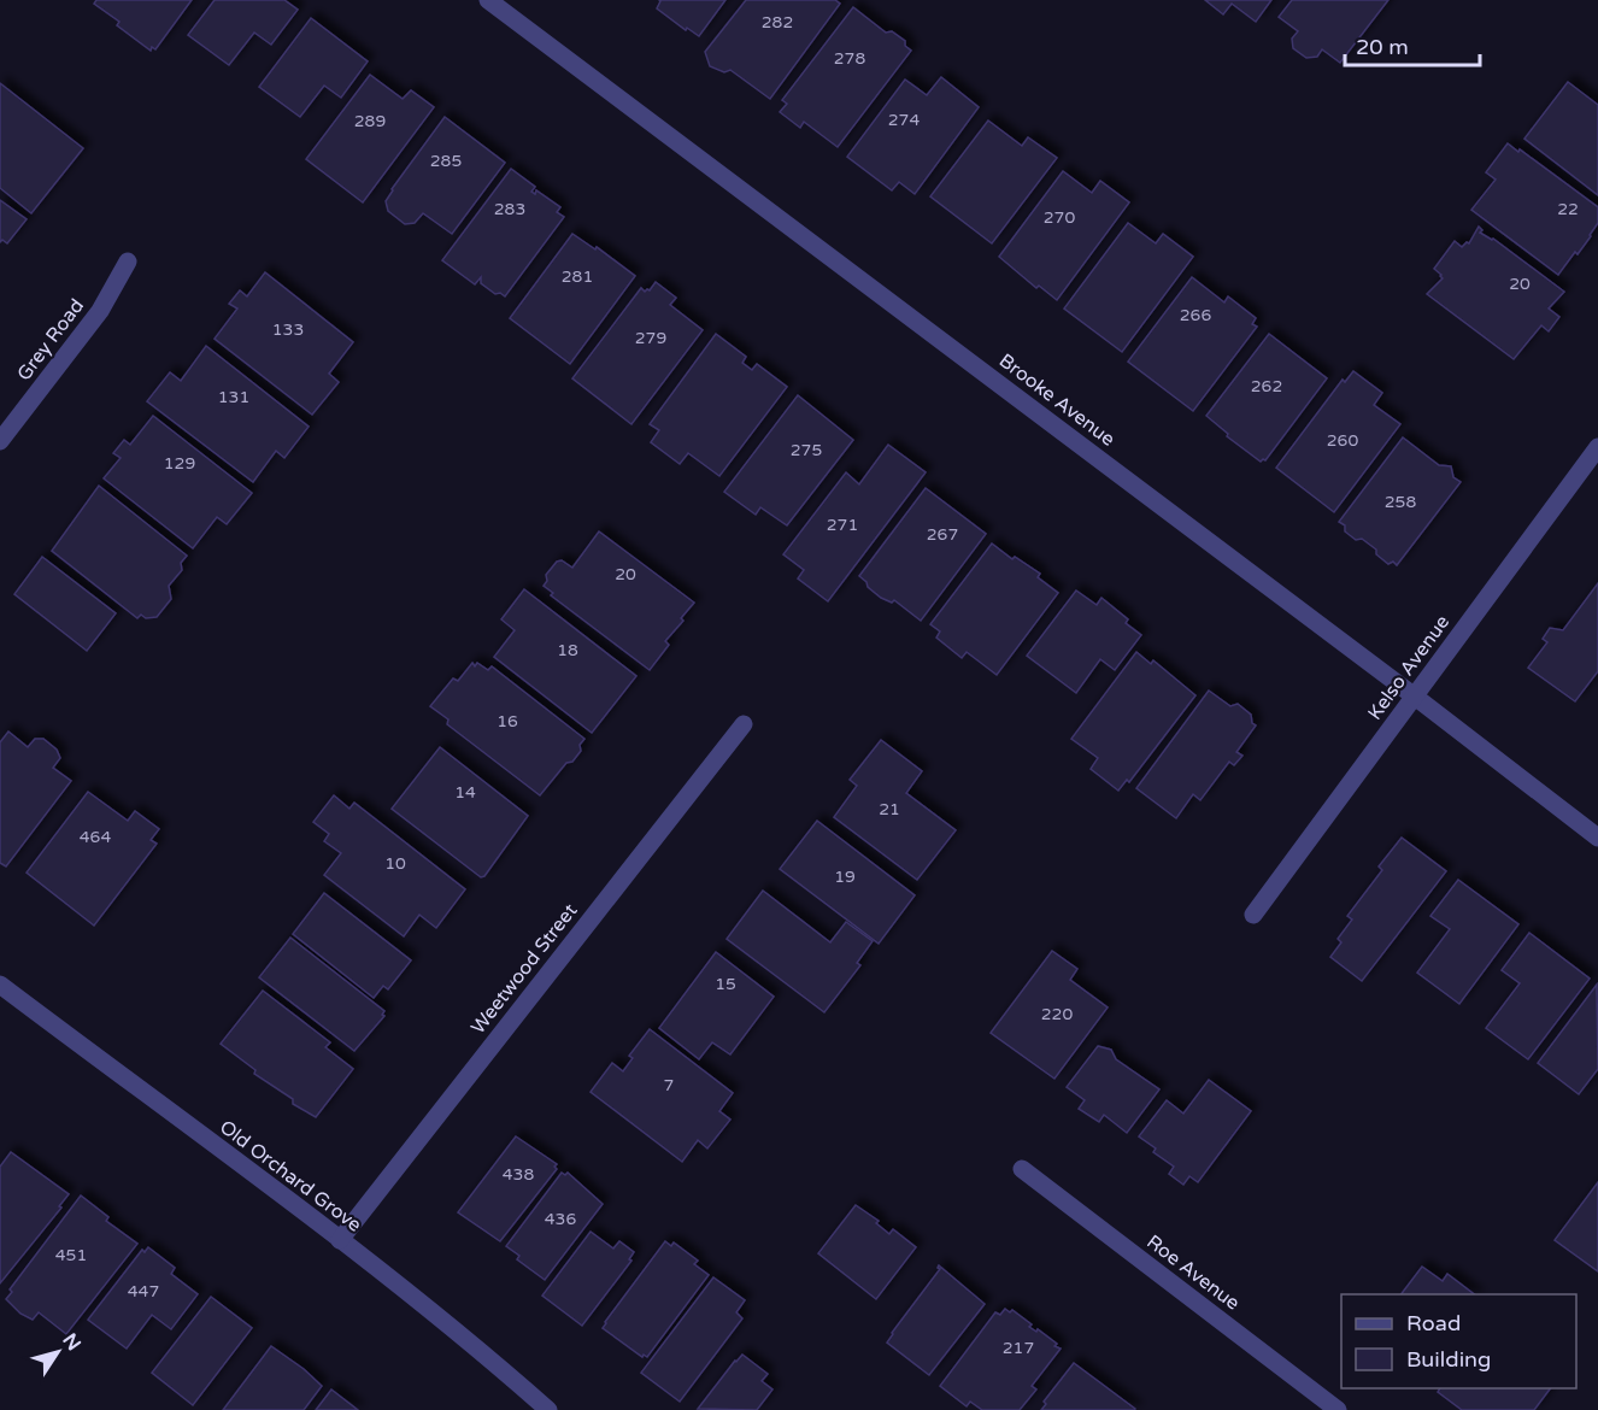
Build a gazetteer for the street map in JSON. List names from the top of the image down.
{
  "streets": {
    "street": [
      "Grey Road",
      "Brooke Avenue",
      "Kelso Avenue",
      "Weetwood Street",
      "Old Orchard Grove",
      "Roe Avenue"
    ]
  },
  "crossings": [
    ["Brooke Avenue", "Kelso Avenue"],
    ["Weetwood Street", "Old Orchard Grove"]
  ],
  "house_numbers": [
    "282",
    "278",
    "274",
    "289",
    "285",
    "283",
    "22",
    "270",
    "281",
    "20",
    "266",
    "133",
    "279",
    "262",
    "131",
    "260",
    "275",
    "129",
    "258",
    "271",
    "267",
    "20",
    "18",
    "16",
    "14",
    "21",
    "464",
    "10",
    "19",
    "15",
    "220",
    "7",
    "438",
    "436",
    "451",
    "447",
    "217"
  ],
  "legend": ["Road", "Building"],
  "scale_bar": "20 m",
  "north": "top right"
}
